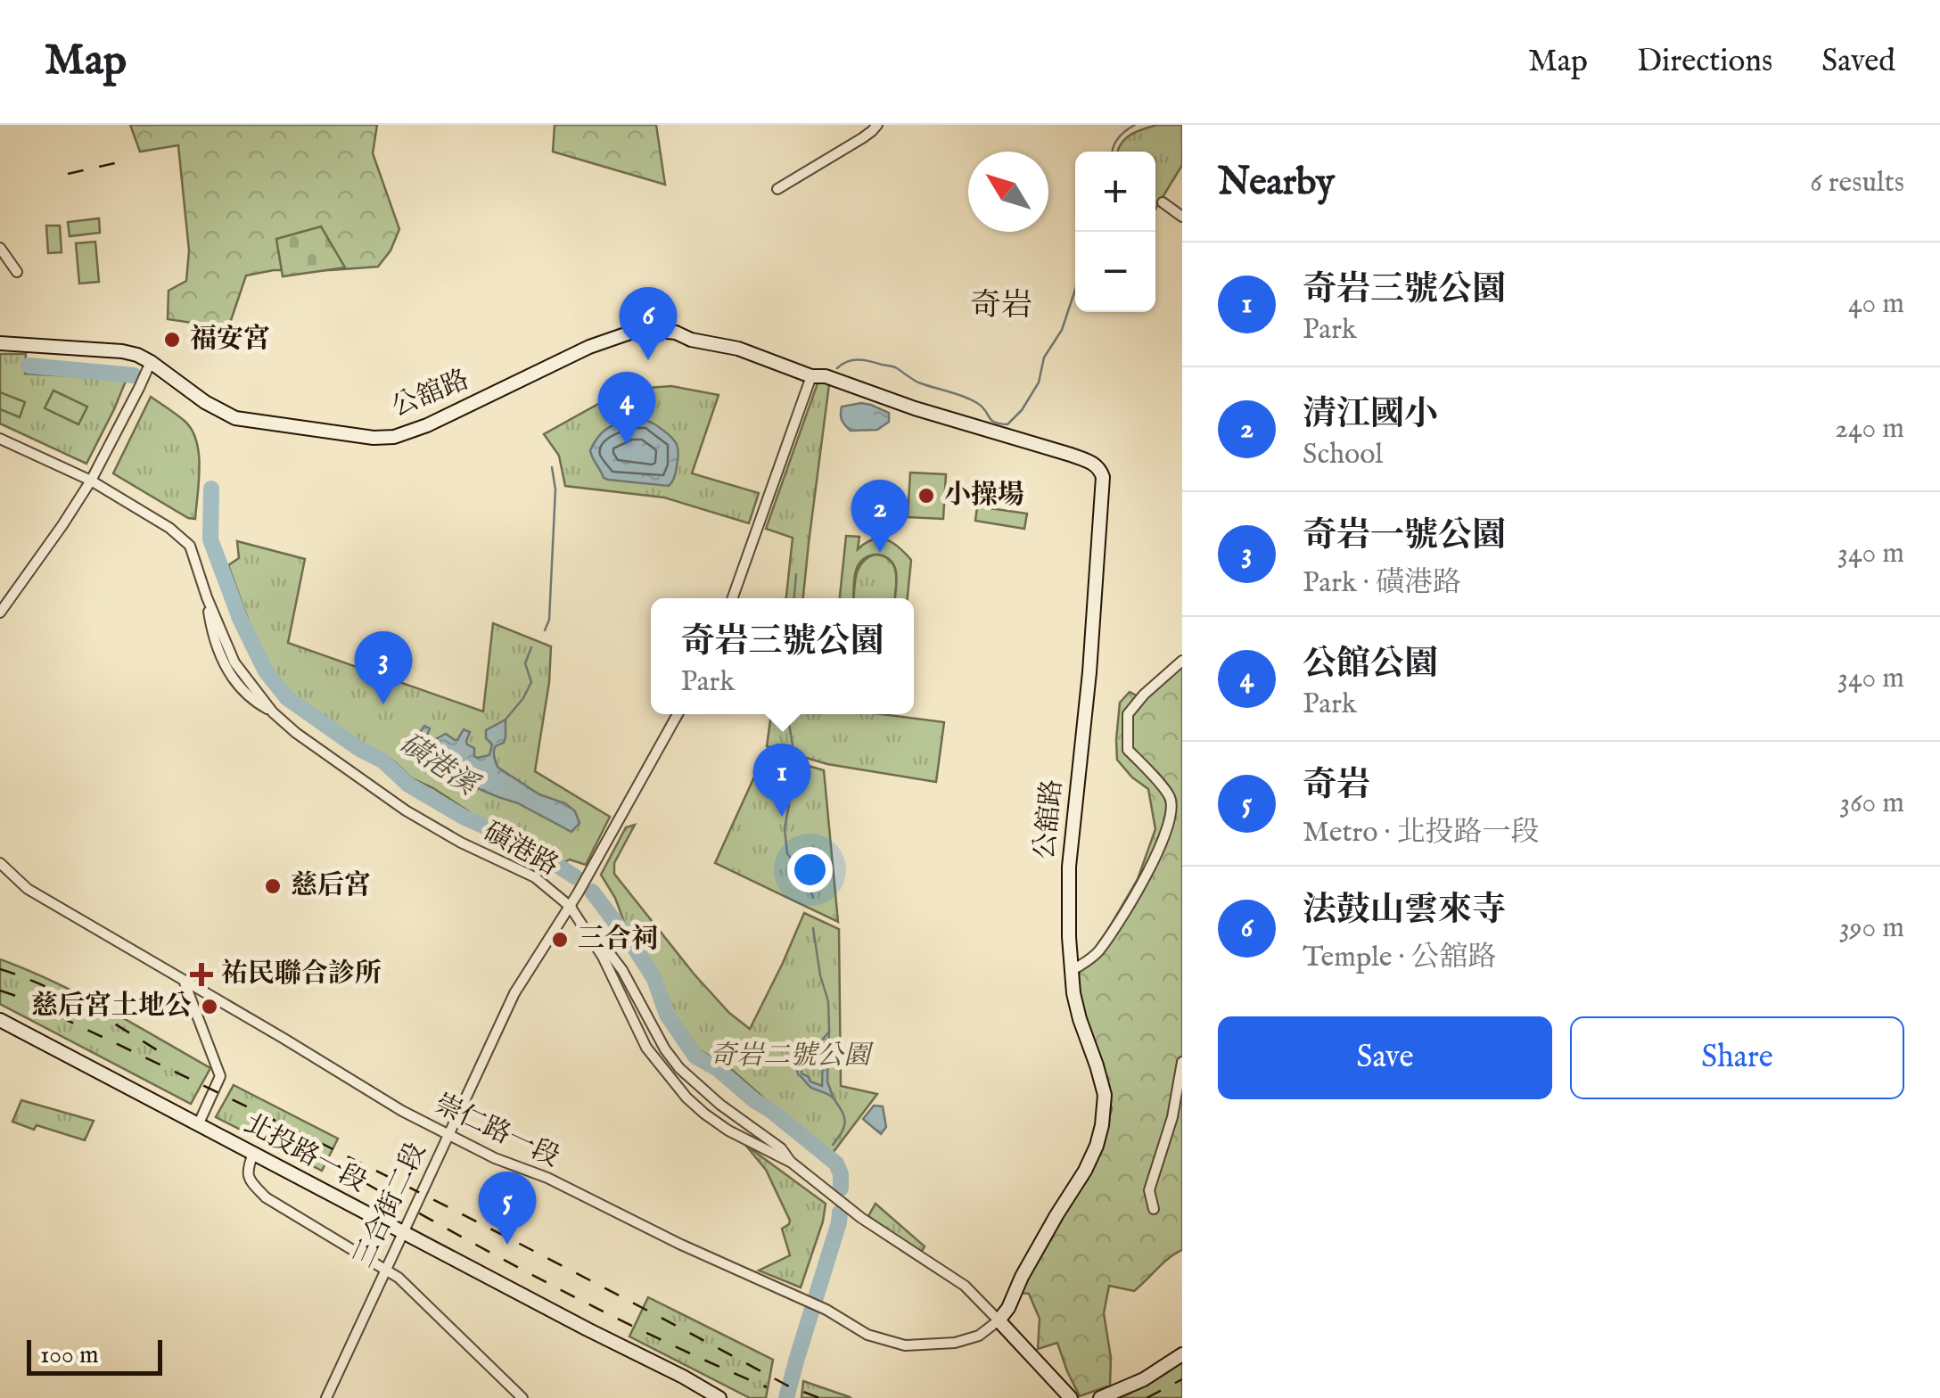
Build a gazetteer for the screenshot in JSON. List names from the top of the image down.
{
  "streets": {
    "street": [
      "公舘路",
      "磺港路",
      "崇仁路一段",
      "北投路一段",
      "三合街二段"
    ]
  },
  "crossings": [
    ["公舘路", "磺港路"],
    ["公舘路", "崇仁路一段"],
    ["磺港路", "崇仁路一段"],
    ["磺港路", "三合街二段"],
    ["崇仁路一段", "三合街二段"],
    ["北投路一段", "三合街二段"]
  ],
  "districts": ["奇岩"],
  "water": ["磺港溪"],
  "parks": ["奇岩二號公園"],
  "places": {
    "other": [
      "福安宮",
      "小操場",
      "慈后宮",
      "三合祠",
      "慈后宮土地公"
    ],
    "health": ["祐民聯合診所"]
  },
  "scale_bar": "100 m",
  "north": "top left",
  "page": {
    "header": "Map",
    "nav": ["Map", "Directions", "Saved"],
    "heading": ["Nearby", "6 results"],
    "map_buttons": ["+", "−"],
    "list": [
      {
        "mark": "1",
        "name": "奇岩三號公園",
        "note": "Park",
        "value": "40 m"
      },
      {
        "mark": "2",
        "name": "清江國小",
        "note": "School",
        "value": "240 m"
      },
      {
        "mark": "3",
        "name": "奇岩一號公園",
        "note": "Park · 磺港路",
        "value": "340 m"
      },
      {
        "mark": "4",
        "name": "公館公園",
        "note": "Park",
        "value": "340 m"
      },
      {
        "mark": "5",
        "name": "奇岩",
        "note": "Metro · 北投路一段",
        "value": "360 m"
      },
      {
        "mark": "6",
        "name": "法鼓山雲來寺",
        "note": "Temple · 公舘路",
        "value": "390 m"
      }
    ],
    "pins": [
      "6",
      "4",
      "2",
      "3",
      "1",
      "5"
    ],
    "popup": ["奇岩三號公園", "Park"],
    "buttons": ["Save", "Share"],
    "scale": "100 m"
  }
}
